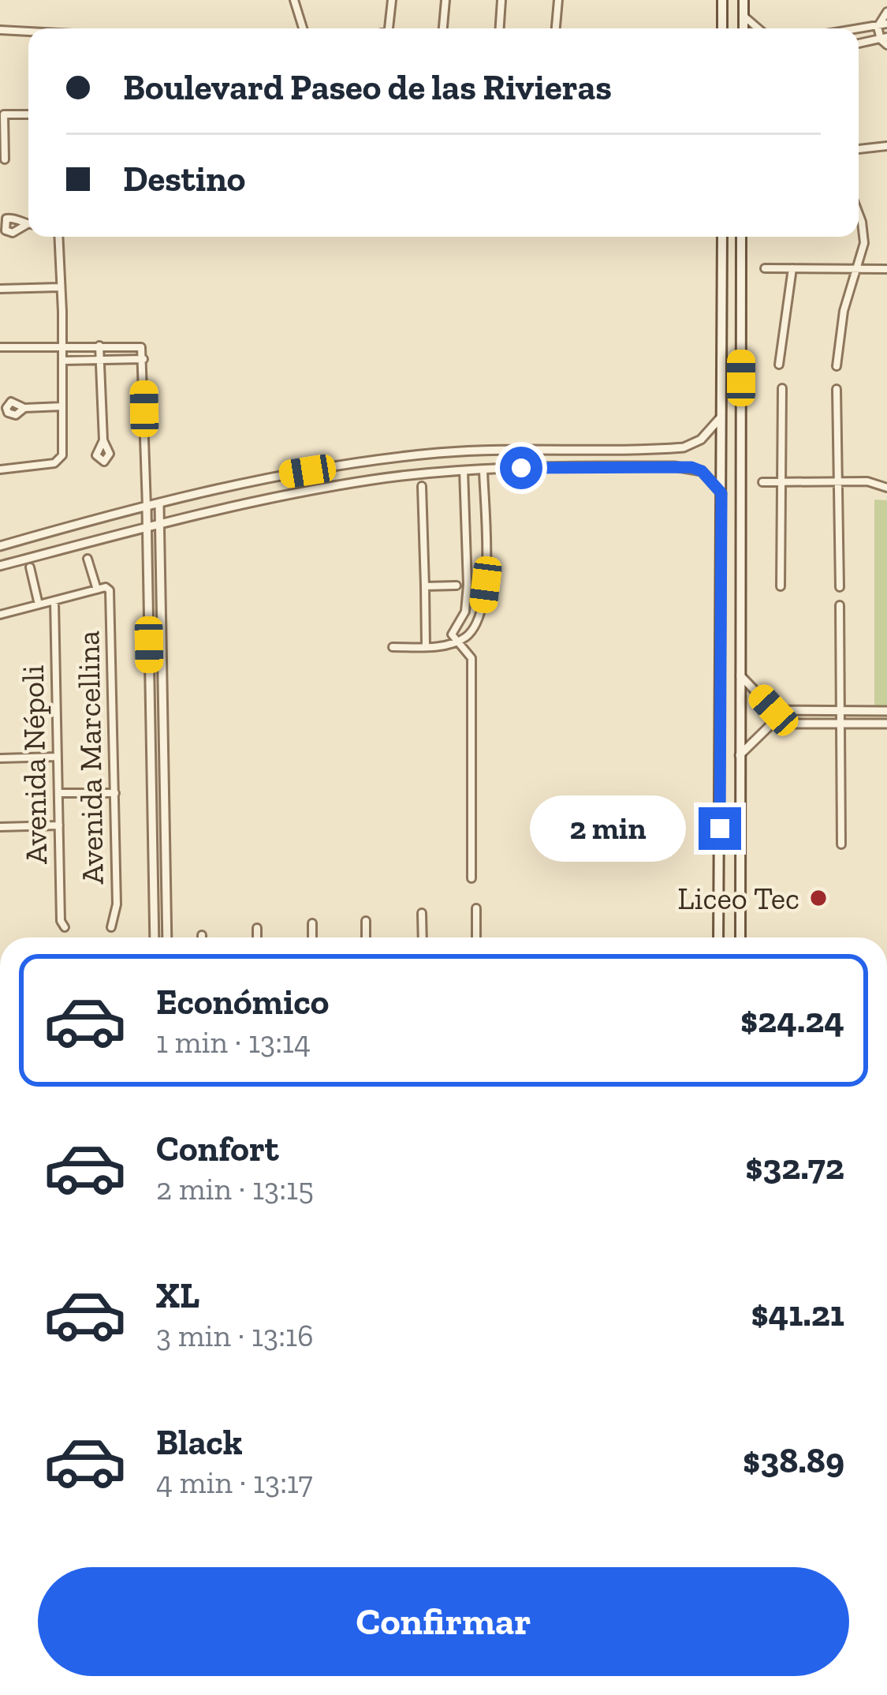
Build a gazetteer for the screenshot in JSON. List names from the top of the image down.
{
  "streets": {
    "street": ["Avenida Marcellina", "Avenida Népoli"]
  },
  "places": ["Liceo Tec"],
  "page": {
    "banner": ["Boulevard Paseo de las Rivieras", "Destino"],
    "bubble": "2 min",
    "list": [
      {
        "name": "Económico",
        "note": "1 min · 13:14",
        "value": "$24.24"
      },
      {
        "name": "Confort",
        "note": "2 min · 13:15",
        "value": "$32.72"
      },
      {
        "name": "XL",
        "note": "3 min · 13:16",
        "value": "$41.21"
      },
      {
        "name": "Black",
        "note": "4 min · 13:17",
        "value": "$38.89"
      }
    ],
    "buttons": "Confirmar"
  }
}
